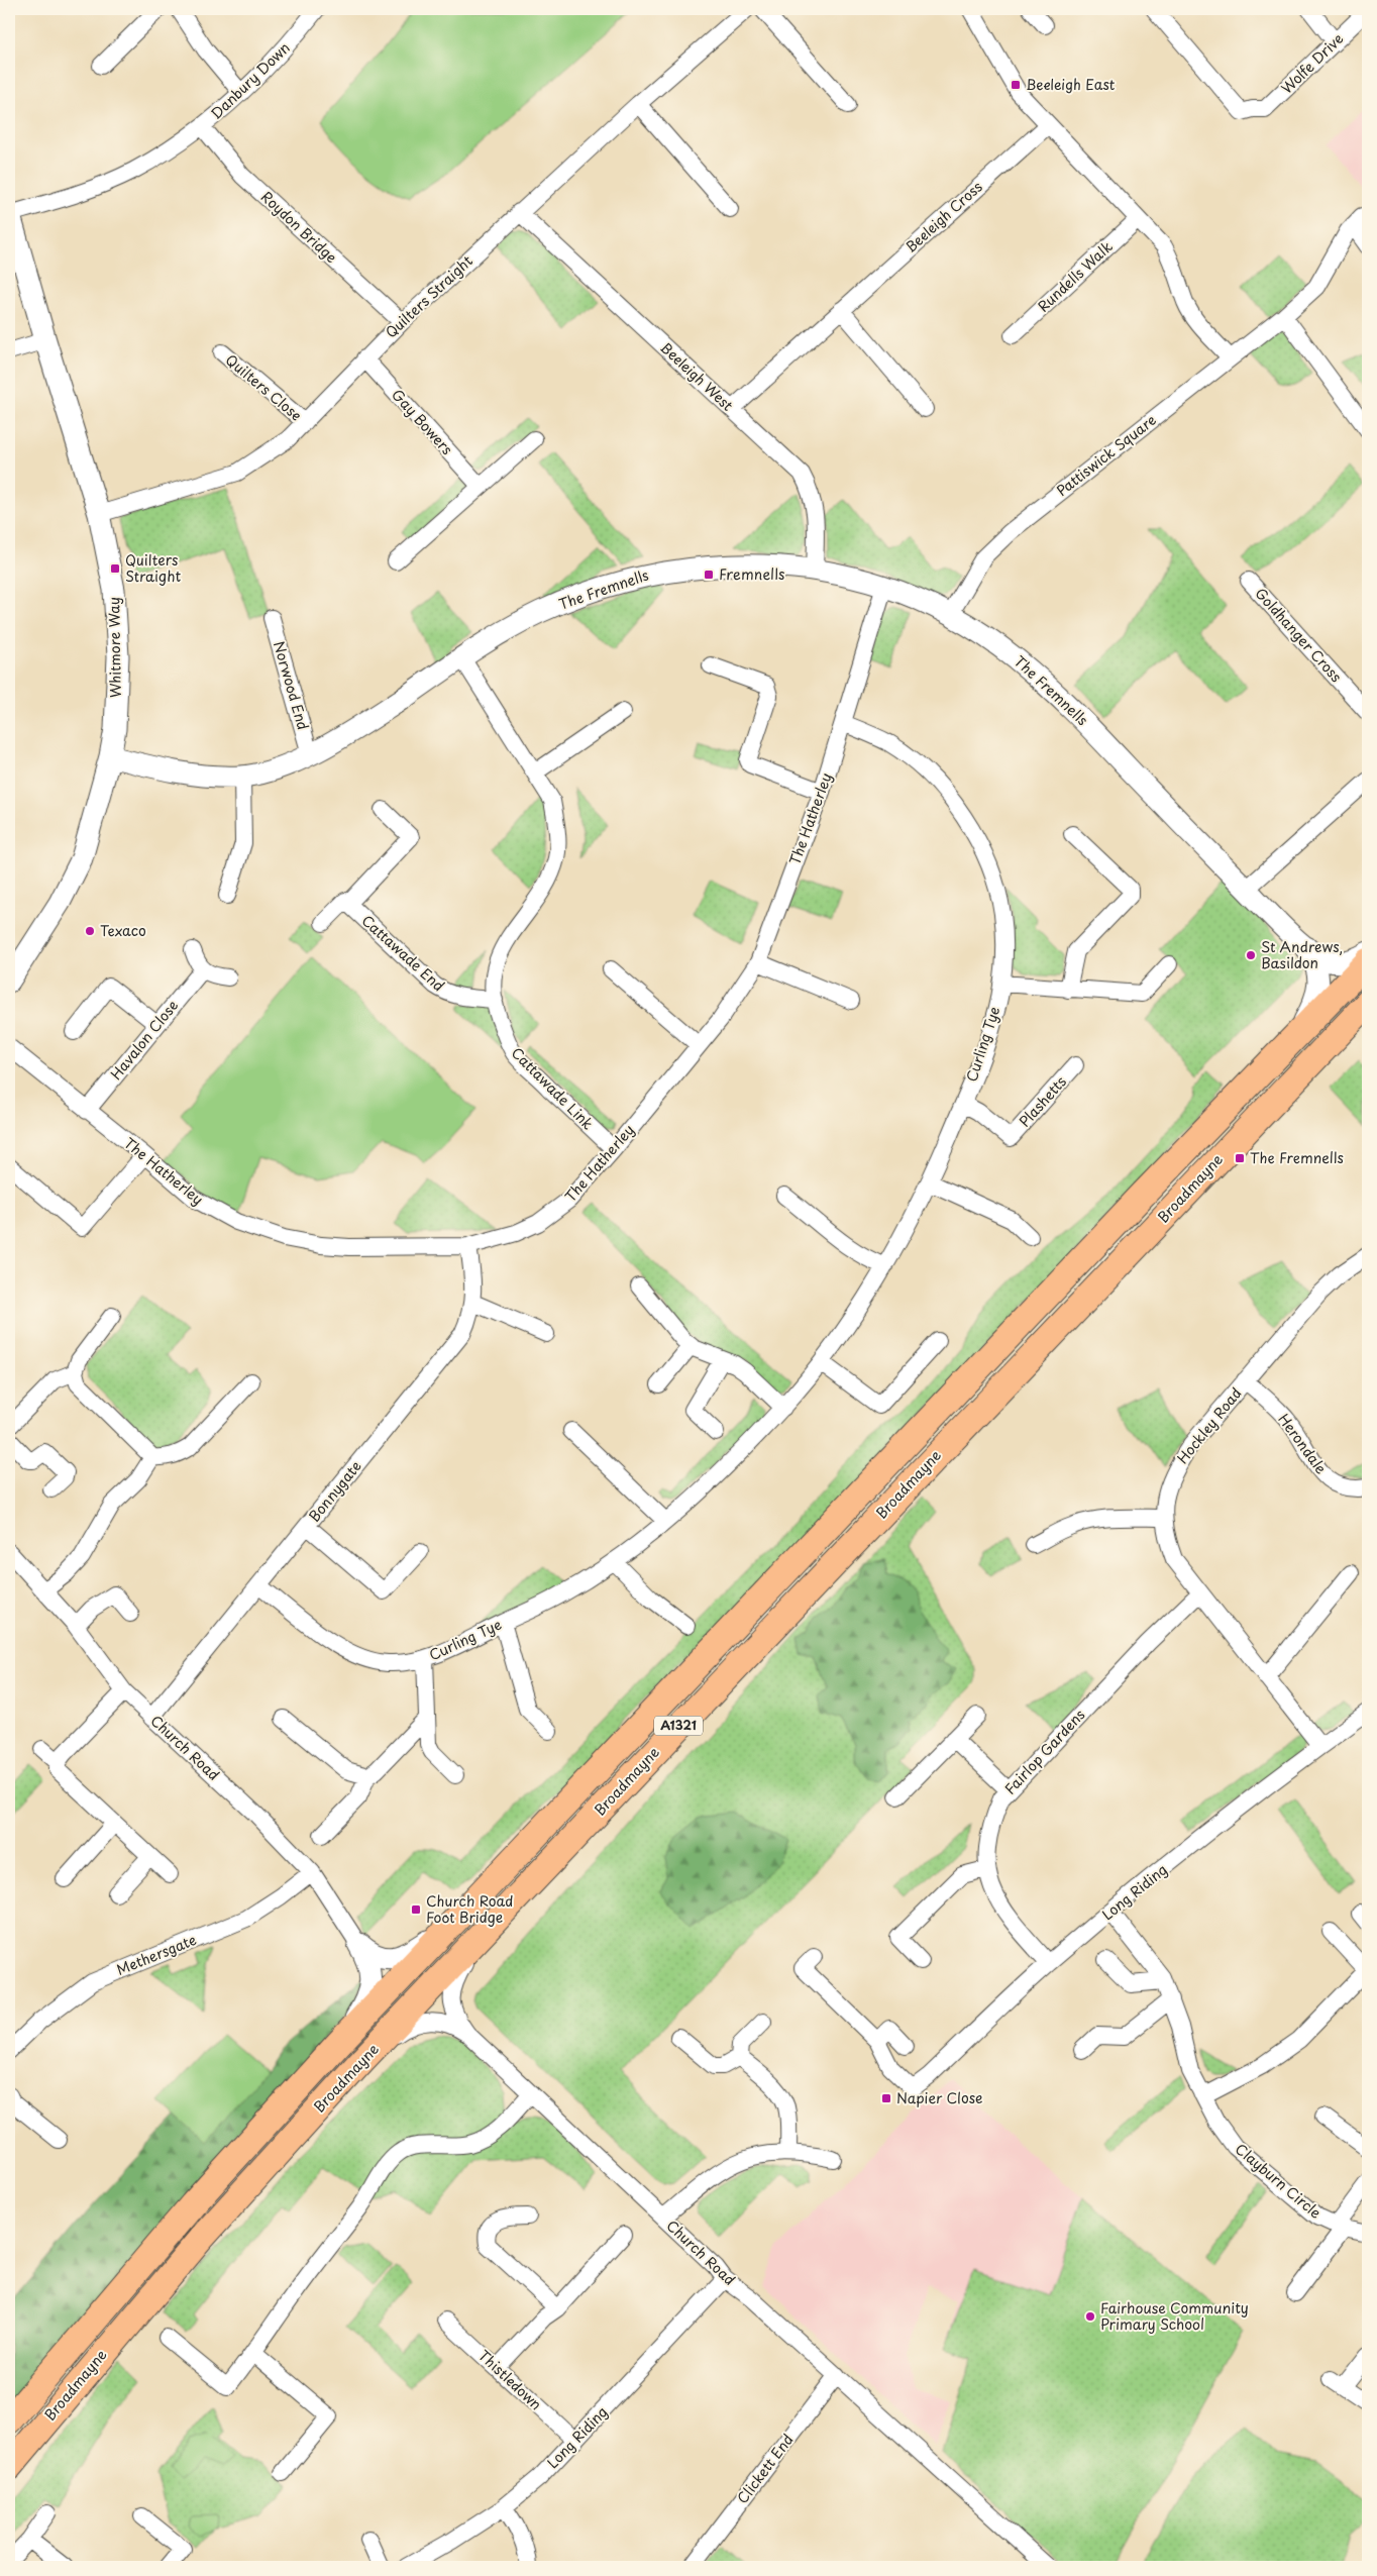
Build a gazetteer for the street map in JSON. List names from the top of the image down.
{
  "streets": {
    "main road": ["Broadmayne", "A1321"],
    "street": [
      "Wolfe Drive",
      "Danbury Down",
      "Beeleigh Cross",
      "Roydon Bridge",
      "Rundells Walk",
      "Quilters Straight",
      "Beeleigh West",
      "Quilters Close",
      "Gay Bowers",
      "Pattiswick Square",
      "The Fremnells",
      "Goldhanger Cross",
      "Whitmore Way",
      "Norwood End",
      "The Hatherley",
      "Cattawade End",
      "Havalon Close",
      "Curling Tye",
      "Cattawade Link",
      "Plashetts",
      "Hockley Road",
      "Herondale",
      "Bonnygate",
      "Church Road",
      "Fairlop Gardens",
      "Long Riding",
      "Methersgate",
      "Clayburn Circle",
      "Thistledown",
      "Clickett End"
    ]
  },
  "crossings": [
    ["Danbury Down", "Roydon Bridge"],
    ["Danbury Down", "Whitmore Way"],
    ["Beeleigh Cross", "Beeleigh West"],
    ["Roydon Bridge", "Quilters Straight"],
    ["Quilters Straight", "Beeleigh West"],
    ["Quilters Straight", "Quilters Close"],
    ["Quilters Straight", "Gay Bowers"],
    ["Quilters Straight", "Whitmore Way"],
    ["Beeleigh West", "The Fremnells"],
    ["Pattiswick Square", "The Fremnells"],
    ["The Fremnells", "Whitmore Way"],
    ["The Fremnells", "Norwood End"],
    ["The Fremnells", "The Hatherley"],
    ["The Fremnells", "Cattawade Link"],
    ["The Fremnells", "Broadmayne"],
    ["The Hatherley", "Havalon Close"],
    ["The Hatherley", "Curling Tye"],
    ["The Hatherley", "Cattawade Link"],
    ["The Hatherley", "Bonnygate"],
    ["Cattawade End", "Cattawade Link"],
    ["Curling Tye", "Plashetts"],
    ["Curling Tye", "Bonnygate"],
    ["Broadmayne", "Church Road"],
    ["Hockley Road", "Herondale"],
    ["Hockley Road", "Fairlop Gardens"],
    ["Hockley Road", "Long Riding"],
    ["Bonnygate", "Church Road"],
    ["Church Road", "Long Riding"],
    ["Church Road", "Methersgate"],
    ["Church Road", "Clickett End"],
    ["Fairlop Gardens", "Long Riding"],
    ["Long Riding", "Clayburn Circle"],
    ["Long Riding", "Thistledown"]
  ],
  "places": {
    "transit": [
      "Beeleigh East",
      "Quilters Straight",
      "Fremnells",
      "The Fremnells",
      "Church Road Foot Bridge",
      "Napier Close"
    ],
    "other": ["Texaco", "St Andrews, Basildon", "Fairhouse Community Primary School"]
  }
}
